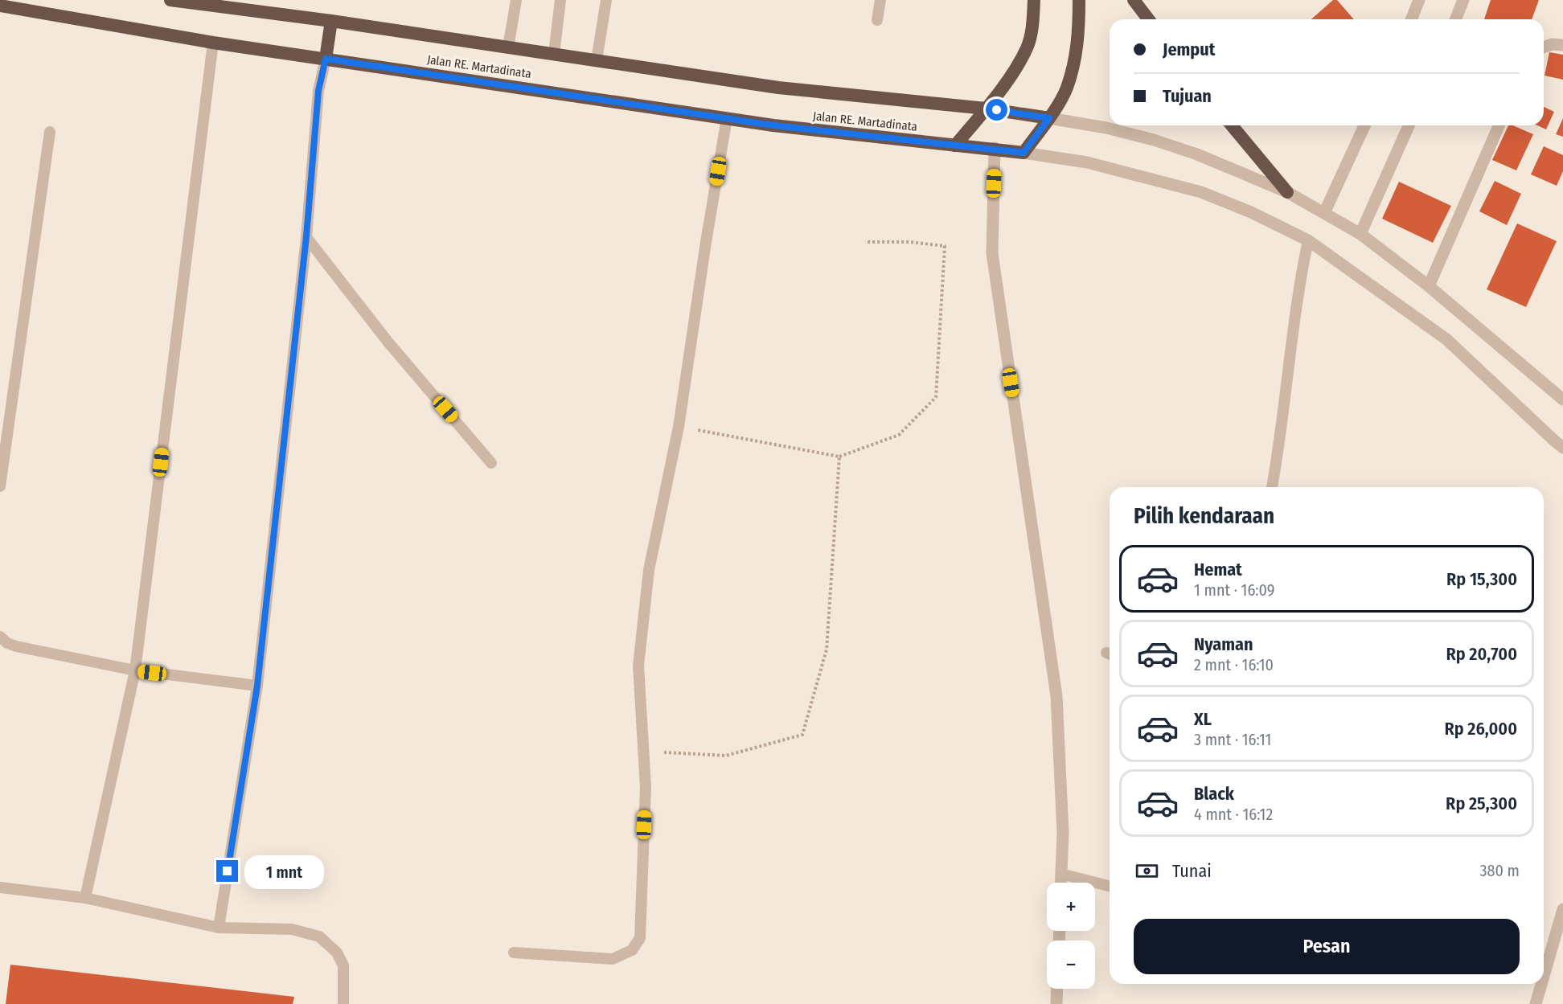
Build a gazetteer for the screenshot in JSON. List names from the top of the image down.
{
  "streets": {
    "highway": ["Jalan RE. Martadinata"]
  },
  "page": {
    "banner": ["Jemput", "Tujuan"],
    "heading": "Pilih kendaraan",
    "list": [
      {
        "name": "Hemat",
        "note": "1 mnt · 16:09",
        "value": "Rp 15,300"
      },
      {
        "name": "Nyaman",
        "note": "2 mnt · 16:10",
        "value": "Rp 20,700"
      },
      {
        "name": "XL",
        "note": "3 mnt · 16:11",
        "value": "Rp 26,000"
      },
      {
        "name": "Black",
        "note": "4 mnt · 16:12",
        "value": "Rp 25,300"
      }
    ],
    "pay": ["Tunai", "380 m"],
    "bubble": "1 mnt",
    "map_buttons": ["+", "−"],
    "buttons": "Pesan"
  }
}
